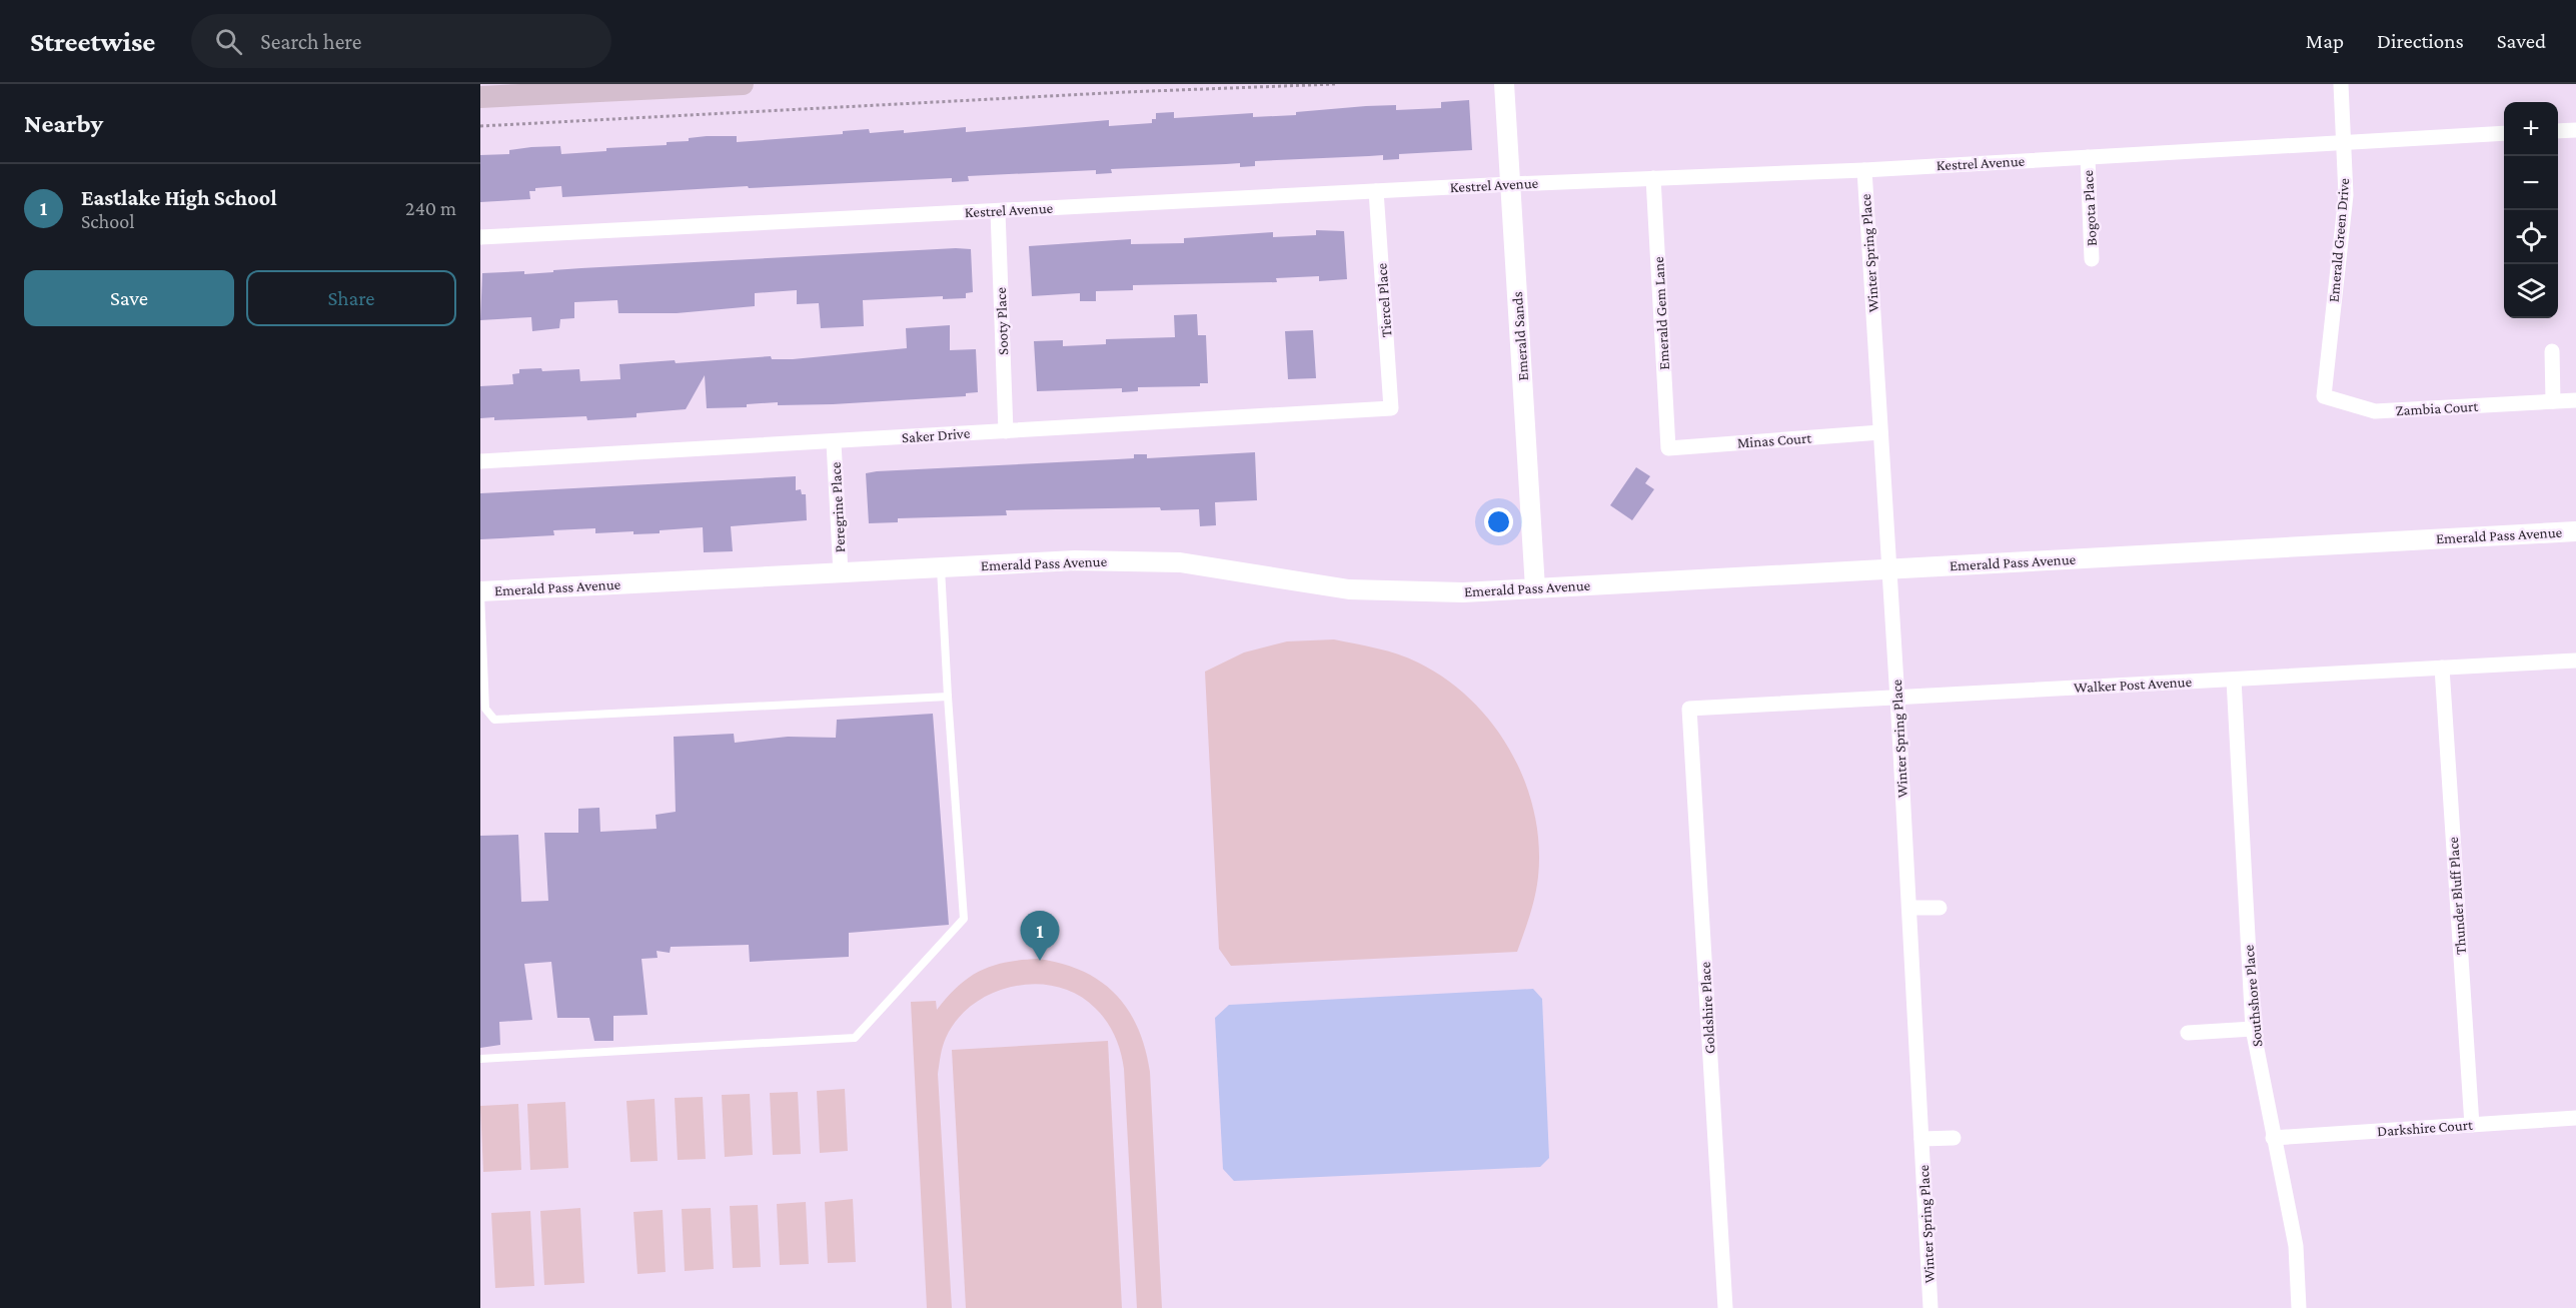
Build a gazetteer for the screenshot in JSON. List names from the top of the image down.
{
  "streets": {
    "street": [
      "Kestrel Avenue",
      "Bogota Place",
      "Emerald Green Drive",
      "Winter Spring Place",
      "Tiercel Place",
      "Emerald Gem Lane",
      "Sooty Place",
      "Emerald Sands",
      "Zambia Court",
      "Saker Drive",
      "Minas Court",
      "Peregrine Place",
      "Emerald Pass Avenue",
      "Walker Post Avenue",
      "Thunder Bluff Place",
      "Southshore Place",
      "Goldshire Place",
      "Darkshire Court"
    ]
  },
  "crossings": [
    ["Kestrel Avenue", "Bogota Place"],
    ["Kestrel Avenue", "Emerald Green Drive"],
    ["Kestrel Avenue", "Winter Spring Place"],
    ["Kestrel Avenue", "Tiercel Place"],
    ["Kestrel Avenue", "Emerald Gem Lane"],
    ["Kestrel Avenue", "Sooty Place"],
    ["Kestrel Avenue", "Emerald Sands"],
    ["Emerald Green Drive", "Zambia Court"],
    ["Winter Spring Place", "Minas Court"],
    ["Winter Spring Place", "Emerald Pass Avenue"],
    ["Winter Spring Place", "Walker Post Avenue"],
    ["Tiercel Place", "Saker Drive"],
    ["Emerald Gem Lane", "Minas Court"],
    ["Sooty Place", "Saker Drive"],
    ["Emerald Sands", "Emerald Pass Avenue"],
    ["Saker Drive", "Peregrine Place"],
    ["Peregrine Place", "Emerald Pass Avenue"],
    ["Walker Post Avenue", "Thunder Bluff Place"],
    ["Walker Post Avenue", "Southshore Place"],
    ["Walker Post Avenue", "Goldshire Place"],
    ["Thunder Bluff Place", "Darkshire Court"],
    ["Southshore Place", "Darkshire Court"]
  ],
  "page": {
    "header": "Streetwise",
    "search": "Search here",
    "nav": ["Map", "Directions", "Saved"],
    "heading": "Nearby",
    "map_buttons": ["+", "−"],
    "list": [
      {
        "mark": "1",
        "name": "Eastlake High School",
        "note": "School",
        "value": "240 m"
      }
    ],
    "buttons": ["Save", "Share"],
    "pins": "1"
  }
}
